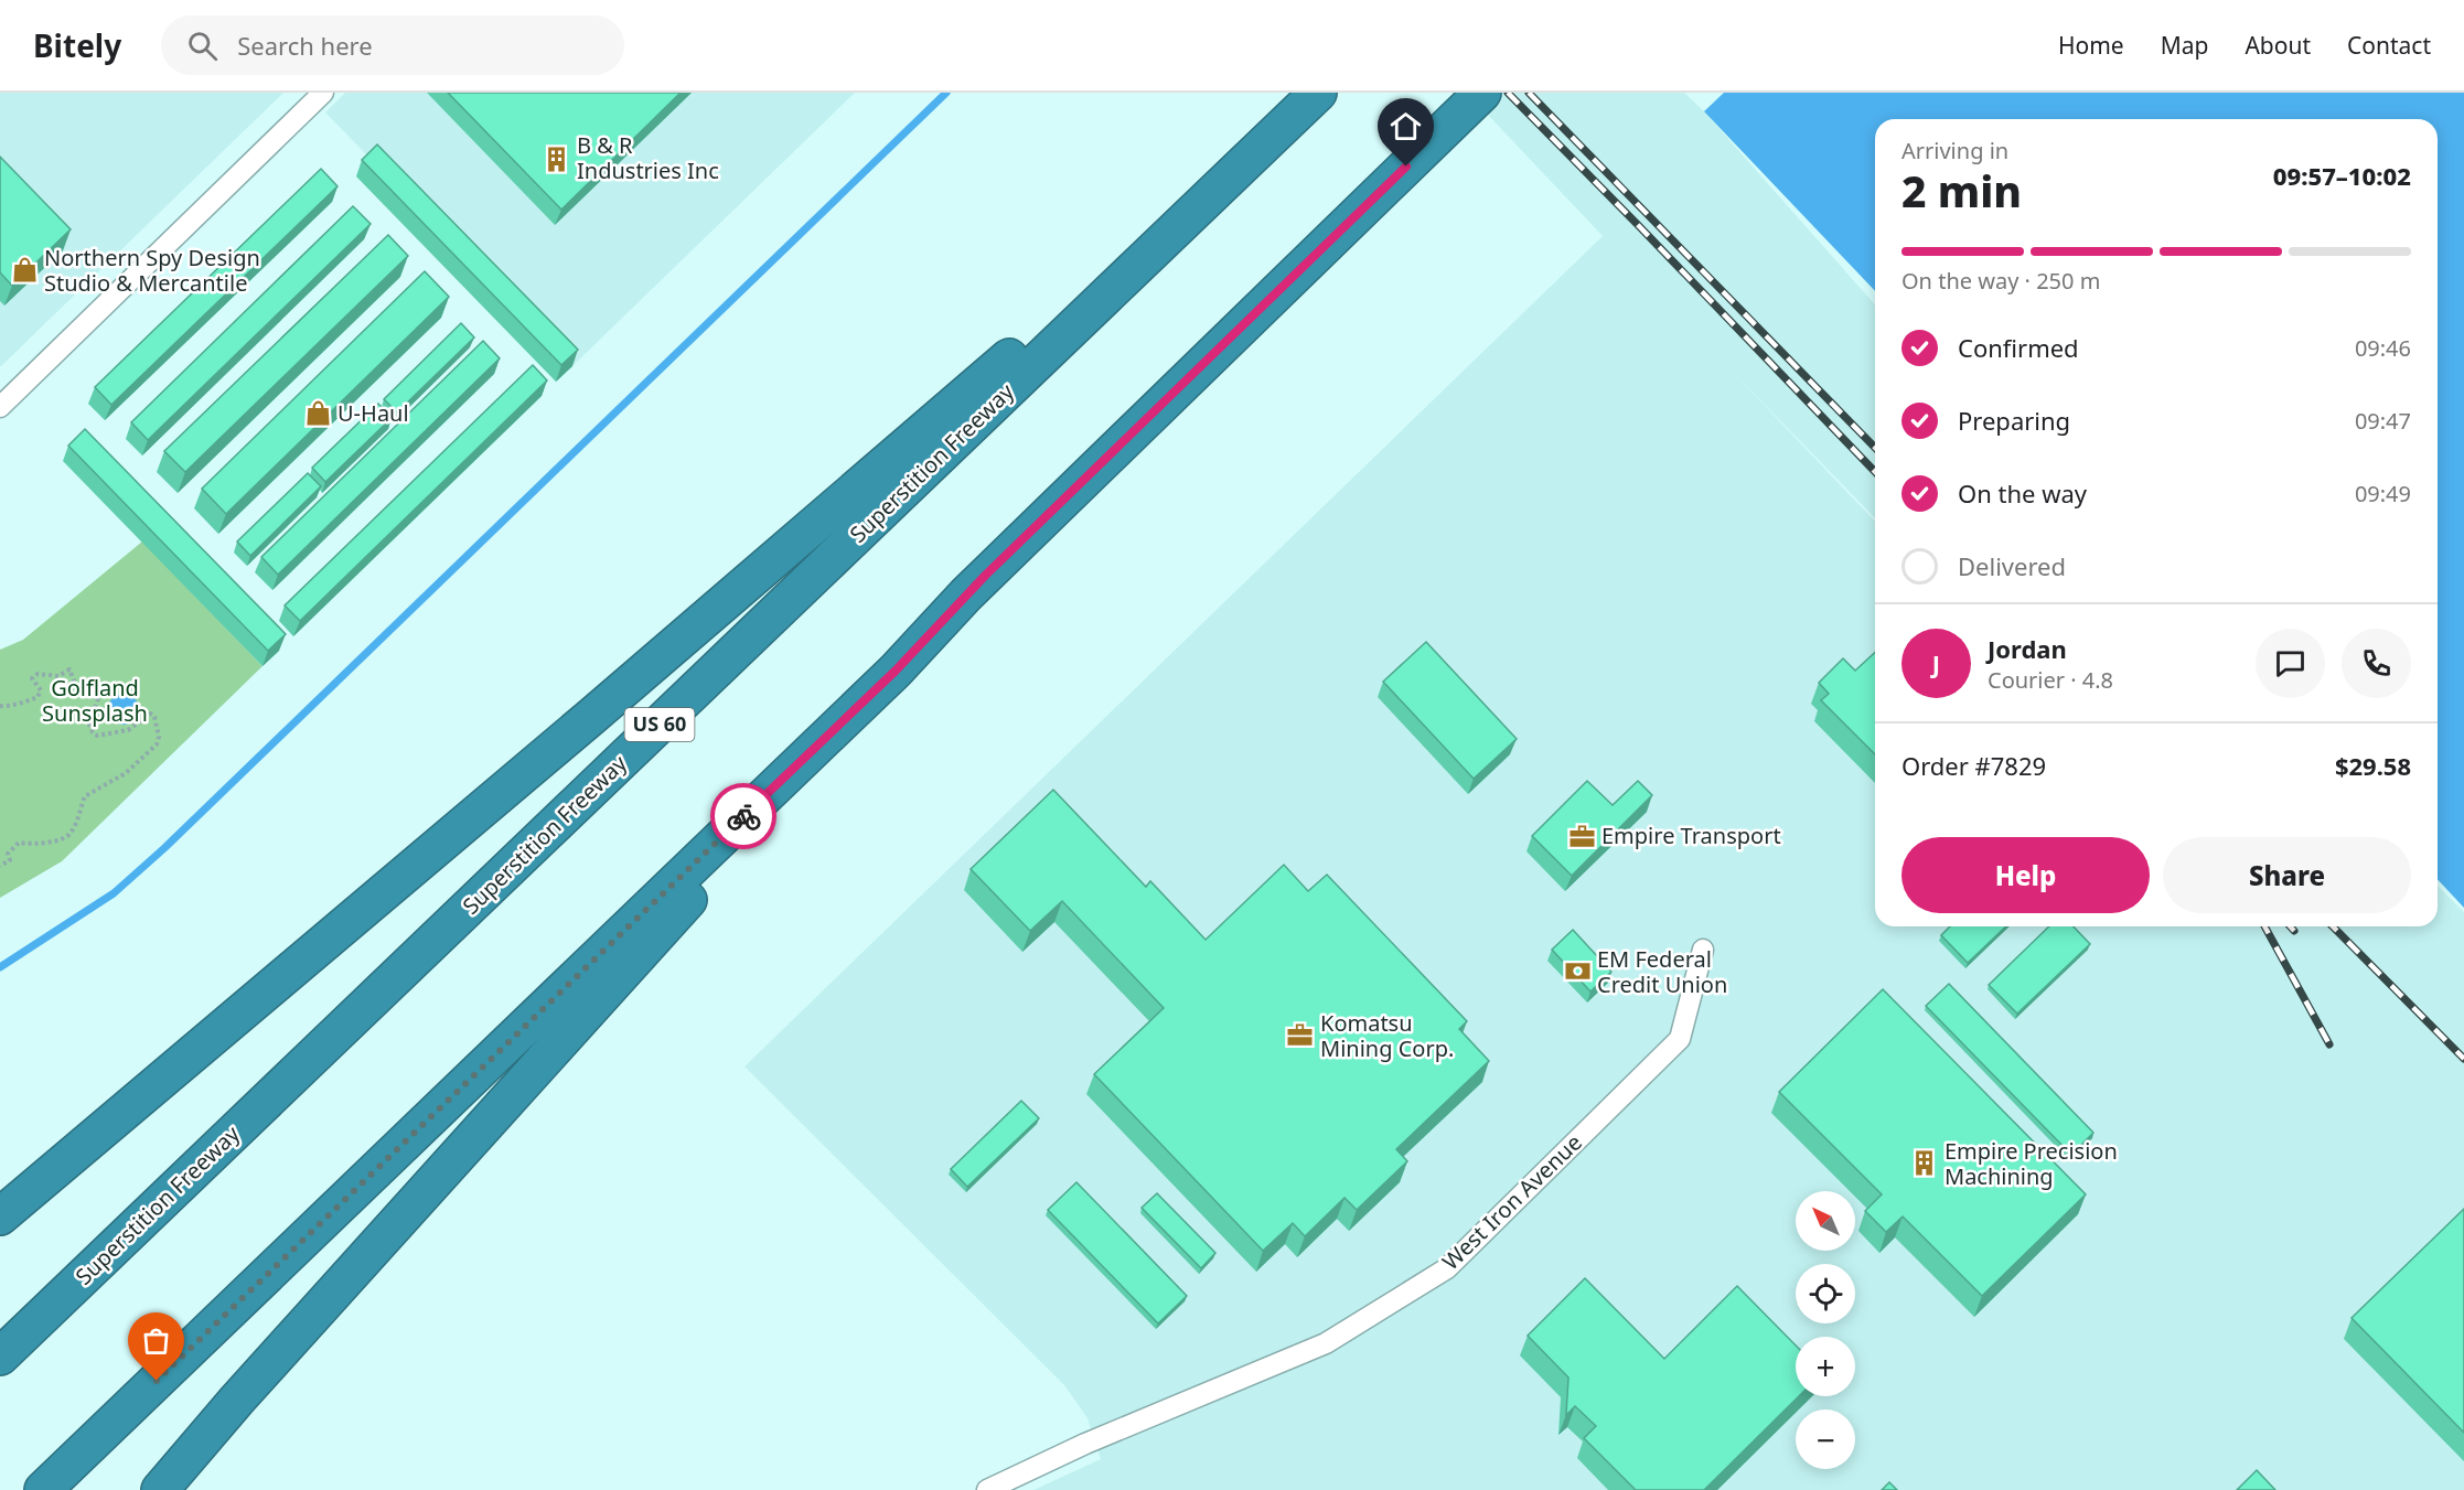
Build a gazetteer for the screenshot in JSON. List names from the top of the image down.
{
  "streets": {
    "highway": ["Superstition Freeway", "US 60"],
    "street": ["West Iron Avenue"]
  },
  "parks": ["Golfland Sunsplash"],
  "places": {
    "building": ["B & R Industries Inc", "Empire Precision Machining"],
    "shop": ["Northern Spy Design Studio & Mercantile", "U-Haul"],
    "office": ["Empire Transport", "Komatsu Mining Corp."],
    "bank": ["EM Federal Credit Union"]
  },
  "north": "top left",
  "page": {
    "header": "Bitely",
    "search": "Search here",
    "nav": [
      "Home",
      "Map",
      "About",
      "Contact"
    ],
    "heading": ["2 min", "Arriving in", "09:57–10:02"],
    "panel": [
      "Jordan",
      "Courier · 4.8",
      "Order #7829",
      "$29.58"
    ],
    "bar": "On the way · 250 m",
    "list": [
      ["Confirmed", "09:46"],
      ["Preparing", "09:47"],
      ["On the way", "09:49"],
      "Delivered"
    ],
    "round": "J",
    "buttons": ["Help", "Share"],
    "map_buttons": ["+", "−"]
  }
}
